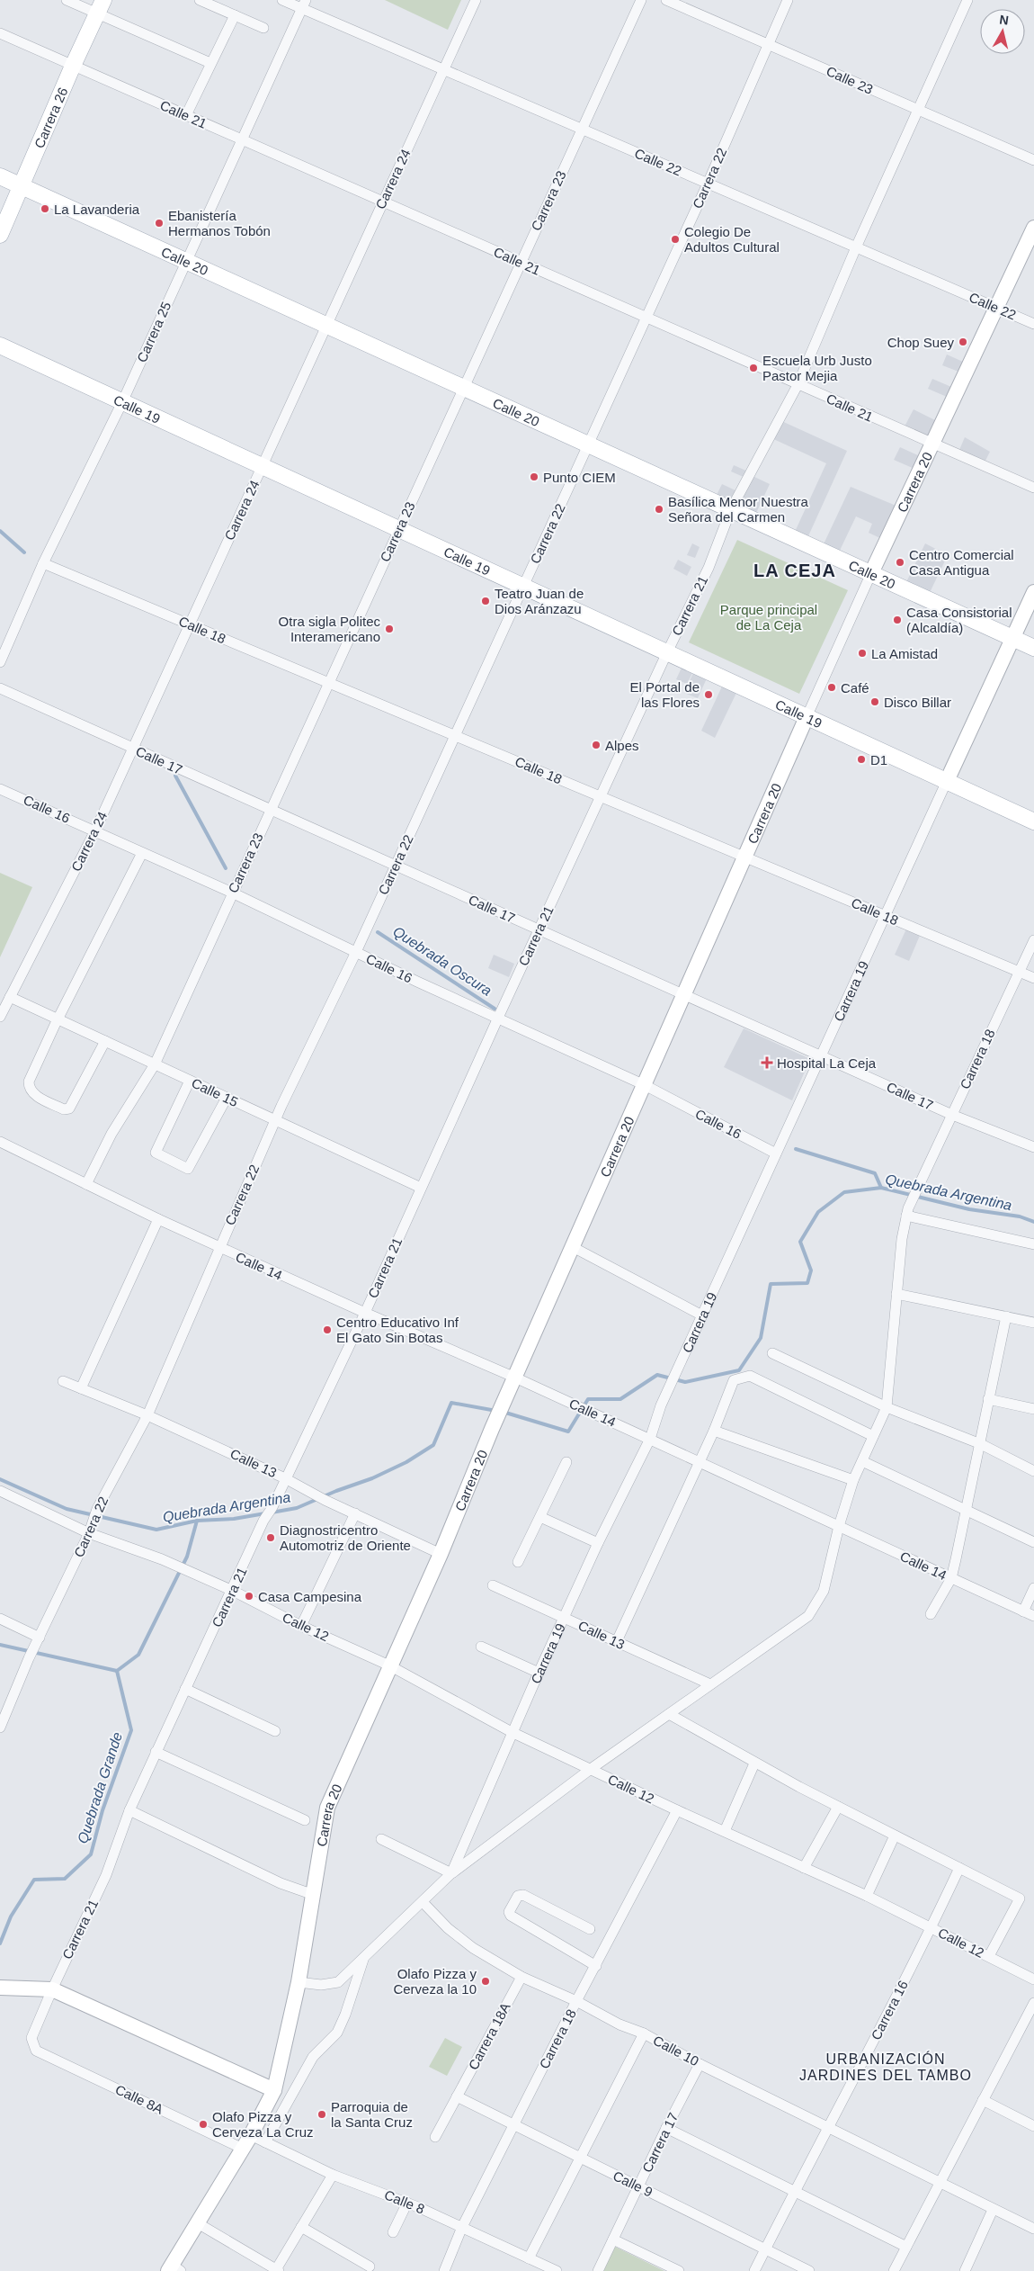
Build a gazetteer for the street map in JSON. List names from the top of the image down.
{
  "streets": {
    "main road": [
      "Carrera 26",
      "Calle 20",
      "Calle 19",
      "Carrera 20",
      "Carrera 19"
    ],
    "street": [
      "Calle 23",
      "Calle 21",
      "Calle 22",
      "Carrera 22",
      "Carrera 24",
      "Carrera 23",
      "Carrera 25",
      "Carrera 21",
      "Calle 18",
      "Calle 17",
      "Calle 16",
      "Carrera 18",
      "Calle 15",
      "Calle 14",
      "Calle 13",
      "Calle 12",
      "Carrera 16",
      "Carrera 18A",
      "Calle 10",
      "Calle 8A",
      "Carrera 17",
      "Calle 9",
      "Calle 8"
    ]
  },
  "crossings": [
    ["Calle 23", "Carrera 22"],
    ["Calle 23", "Carrera 21"],
    ["Calle 21", "Carrera 26"],
    ["Calle 21", "Carrera 22"],
    ["Calle 21", "Carrera 24"],
    ["Calle 21", "Carrera 23"],
    ["Calle 21", "Carrera 25"],
    ["Calle 21", "Carrera 20"],
    ["Calle 21", "Carrera 21"],
    ["Carrera 26", "Calle 20"],
    ["Calle 22", "Carrera 22"],
    ["Calle 22", "Carrera 24"],
    ["Calle 22", "Carrera 23"],
    ["Calle 22", "Carrera 25"],
    ["Calle 22", "Carrera 20"],
    ["Calle 22", "Carrera 21"],
    ["Carrera 22", "Calle 20"],
    ["Carrera 22", "Calle 19"],
    ["Carrera 22", "Calle 18"],
    ["Carrera 22", "Calle 17"],
    ["Carrera 22", "Calle 16"],
    ["Carrera 22", "Calle 15"],
    ["Carrera 22", "Calle 14"],
    ["Carrera 22", "Calle 13"],
    ["Carrera 22", "Calle 12"],
    ["Carrera 24", "Calle 20"],
    ["Carrera 24", "Calle 19"],
    ["Carrera 24", "Calle 18"],
    ["Carrera 24", "Calle 17"],
    ["Carrera 24", "Calle 16"],
    ["Carrera 24", "Calle 15"],
    ["Carrera 23", "Calle 20"],
    ["Carrera 23", "Calle 19"],
    ["Carrera 23", "Calle 18"],
    ["Carrera 23", "Calle 17"],
    ["Carrera 23", "Calle 16"],
    ["Carrera 23", "Calle 15"],
    ["Carrera 23", "Calle 14"],
    ["Calle 20", "Carrera 25"],
    ["Calle 20", "Carrera 20"],
    ["Calle 20", "Carrera 21"],
    ["Calle 20", "Carrera 19"],
    ["Carrera 25", "Calle 19"],
    ["Carrera 25", "Calle 18"],
    ["Calle 19", "Carrera 20"],
    ["Calle 19", "Carrera 21"],
    ["Calle 19", "Carrera 19"],
    ["Carrera 20", "Calle 18"],
    ["Carrera 20", "Calle 17"],
    ["Carrera 20", "Calle 16"],
    ["Carrera 20", "Carrera 19"],
    ["Carrera 20", "Calle 14"],
    ["Carrera 20", "Calle 13"],
    ["Carrera 20", "Calle 12"],
    ["Carrera 20", "Calle 8A"],
    ["Carrera 20", "Calle 8"],
    ["Carrera 21", "Calle 18"],
    ["Carrera 21", "Calle 17"],
    ["Carrera 21", "Calle 16"],
    ["Carrera 21", "Calle 15"],
    ["Carrera 21", "Calle 14"],
    ["Carrera 21", "Calle 13"],
    ["Carrera 21", "Calle 12"],
    ["Carrera 21", "Calle 8A"],
    ["Calle 18", "Carrera 19"],
    ["Calle 18", "Carrera 18"],
    ["Calle 17", "Carrera 19"],
    ["Calle 17", "Carrera 18"],
    ["Calle 16", "Carrera 19"],
    ["Carrera 19", "Calle 14"],
    ["Carrera 19", "Calle 13"],
    ["Carrera 19", "Calle 12"],
    ["Carrera 19", "Calle 10"],
    ["Carrera 18", "Calle 12"],
    ["Carrera 18", "Calle 10"],
    ["Carrera 18", "Calle 9"],
    ["Carrera 18", "Calle 8"],
    ["Calle 12", "Carrera 16"],
    ["Carrera 16", "Calle 10"],
    ["Carrera 16", "Calle 9"],
    ["Carrera 18A", "Calle 10"],
    ["Carrera 18A", "Calle 9"],
    ["Calle 10", "Carrera 17"],
    ["Carrera 17", "Calle 9"]
  ],
  "districts": ["LA CEJA", "URBANIZACIÓN JARDINES DEL TAMBO"],
  "water": ["Quebrada Oscura", "Quebrada Argentina", "Quebrada Grande"],
  "parks": ["Parque principal de La Ceja"],
  "places": {
    "other": [
      "La Lavanderia",
      "Ebanistería Hermanos Tobón",
      "Colegio De Adultos Cultural",
      "Chop Suey",
      "Escuela Urb Justo Pastor Mejia",
      "Punto CIEM",
      "Basílica Menor Nuestra Señora del Carmen",
      "Centro Comercial Casa Antigua",
      "Teatro Juan de Dios Aránzazu",
      "Casa Consistorial (Alcaldía)",
      "Otra sigla Politec Interamericano",
      "La Amistad",
      "Café",
      "El Portal de las Flores",
      "Disco Billar",
      "Alpes",
      "D1",
      "Centro Educativo Inf El Gato Sin Botas",
      "Diagnostricentro Automotriz de Oriente",
      "Casa Campesina",
      "Olafo Pizza y Cerveza la 10",
      "Parroquia de la Santa Cruz",
      "Olafo Pizza y Cerveza La Cruz"
    ],
    "health": ["Hospital La Ceja"]
  },
  "north": "top"
}
